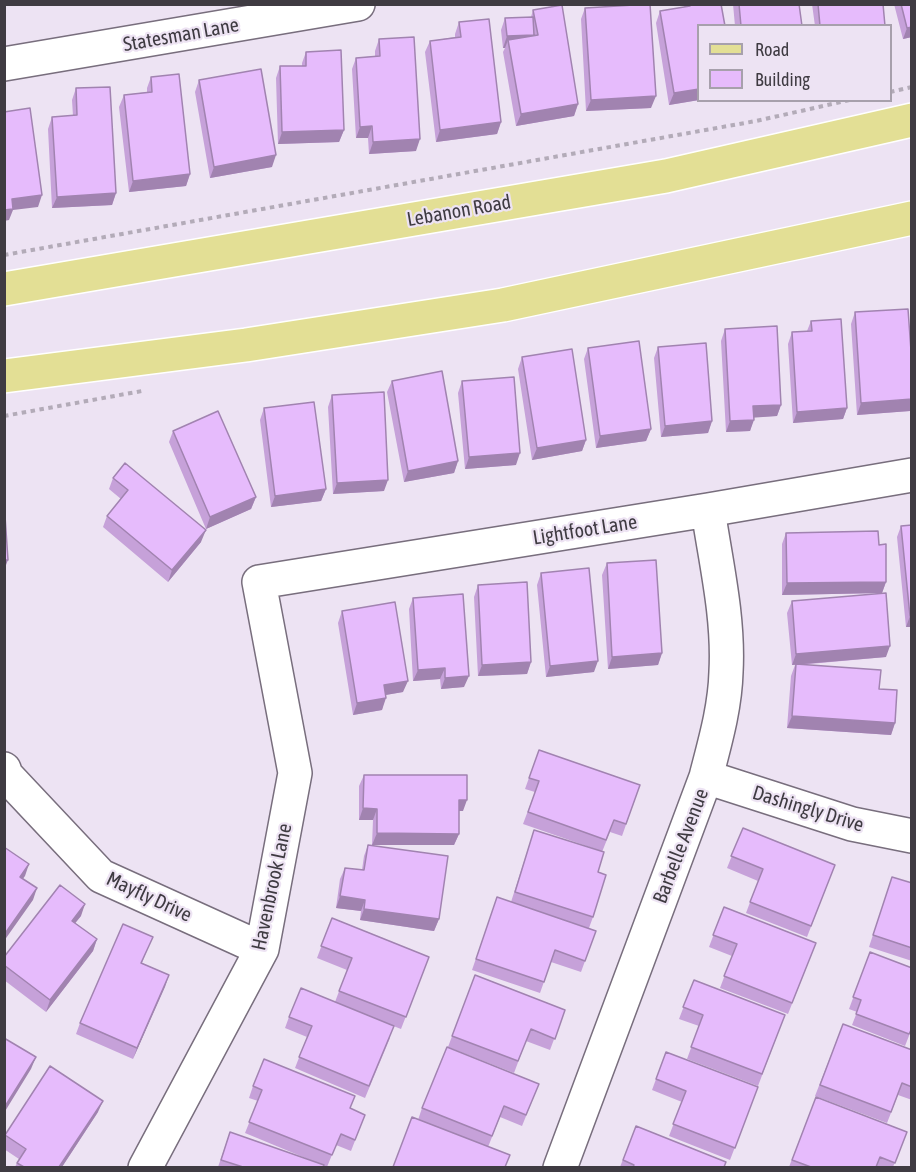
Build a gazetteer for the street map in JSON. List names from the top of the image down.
{
  "streets": {
    "main road": ["Lebanon Road"],
    "street": [
      "Statesman Lane",
      "Lightfoot Lane",
      "Dashingly Drive",
      "Barbelle Avenue",
      "Havenbrook Lane",
      "Mayfly Drive"
    ]
  },
  "crossings": [
    ["Lightfoot Lane", "Barbelle Avenue"],
    ["Lightfoot Lane", "Havenbrook Lane"],
    ["Dashingly Drive", "Barbelle Avenue"],
    ["Havenbrook Lane", "Mayfly Drive"]
  ],
  "legend": ["Road", "Building"]
}
